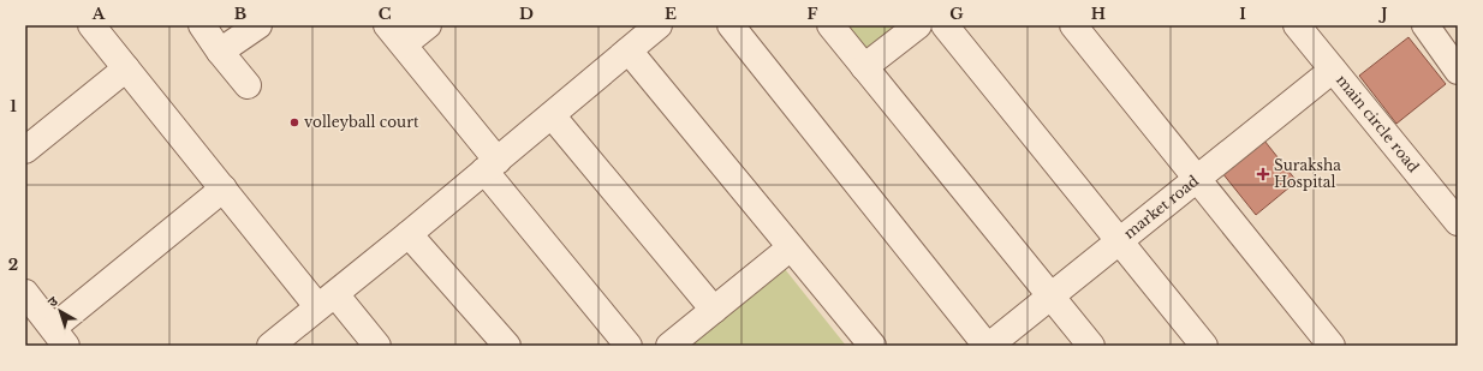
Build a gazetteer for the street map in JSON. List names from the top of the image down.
{
  "streets": {
    "street": ["main circle road", "market road"]
  },
  "crossings": [
    ["main circle road", "market road"]
  ],
  "places": {
    "other": ["volleyball court"],
    "health": ["Suraksha Hospital"]
  },
  "north": "top left",
  "grid": {
    "columns": [
      "A",
      "B",
      "C",
      "D",
      "E",
      "F",
      "G",
      "H",
      "I",
      "J"
    ],
    "rows": ["1", "2"]
  }
}
